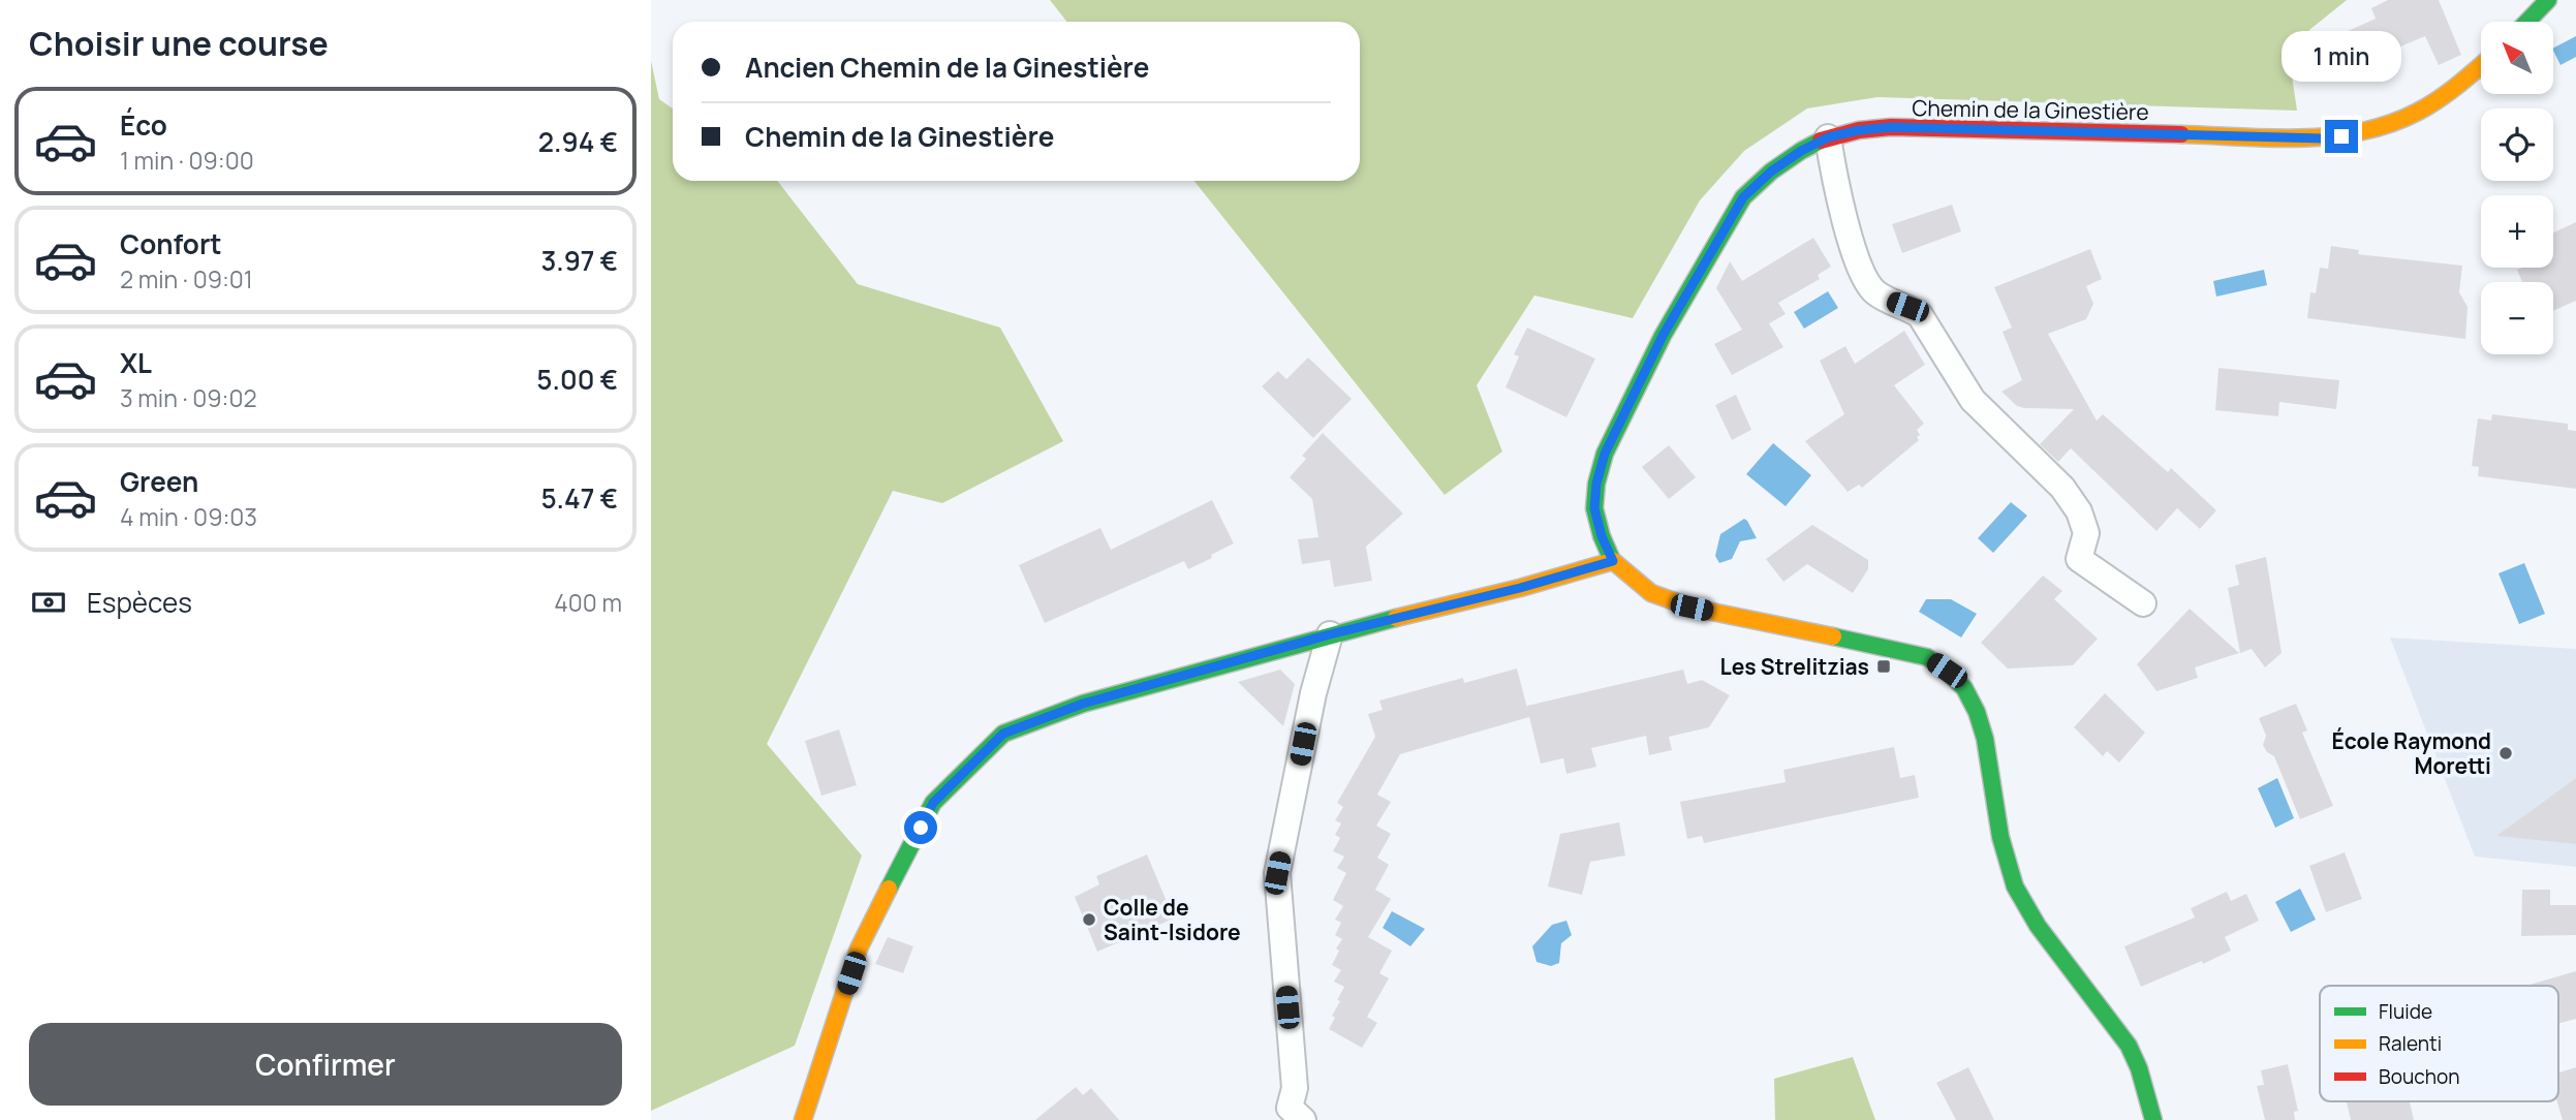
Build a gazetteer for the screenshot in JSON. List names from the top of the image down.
{
  "streets": {
    "street": ["Chemin de la Ginestière"]
  },
  "places": {
    "transit": ["Les Strelitzias"],
    "other": ["École Raymond Moretti", "Colle de Saint-Isidore"]
  },
  "legend": ["Fluide", "Ralenti", "Bouchon"],
  "north": "top left",
  "page": {
    "heading": "Choisir une course",
    "map_buttons": ["+", "−"],
    "banner": ["Ancien Chemin de la Ginestière", "Chemin de la Ginestière"],
    "bubble": "1 min",
    "list": [
      {
        "name": "Éco",
        "note": "1 min · 09:00",
        "value": "2.94 €"
      },
      {
        "name": "Confort",
        "note": "2 min · 09:01",
        "value": "3.97 €"
      },
      {
        "name": "XL",
        "note": "3 min · 09:02",
        "value": "5.00 €"
      },
      {
        "name": "Green",
        "note": "4 min · 09:03",
        "value": "5.47 €"
      }
    ],
    "pay": ["Espèces", "400 m"],
    "buttons": "Confirmer"
  }
}
